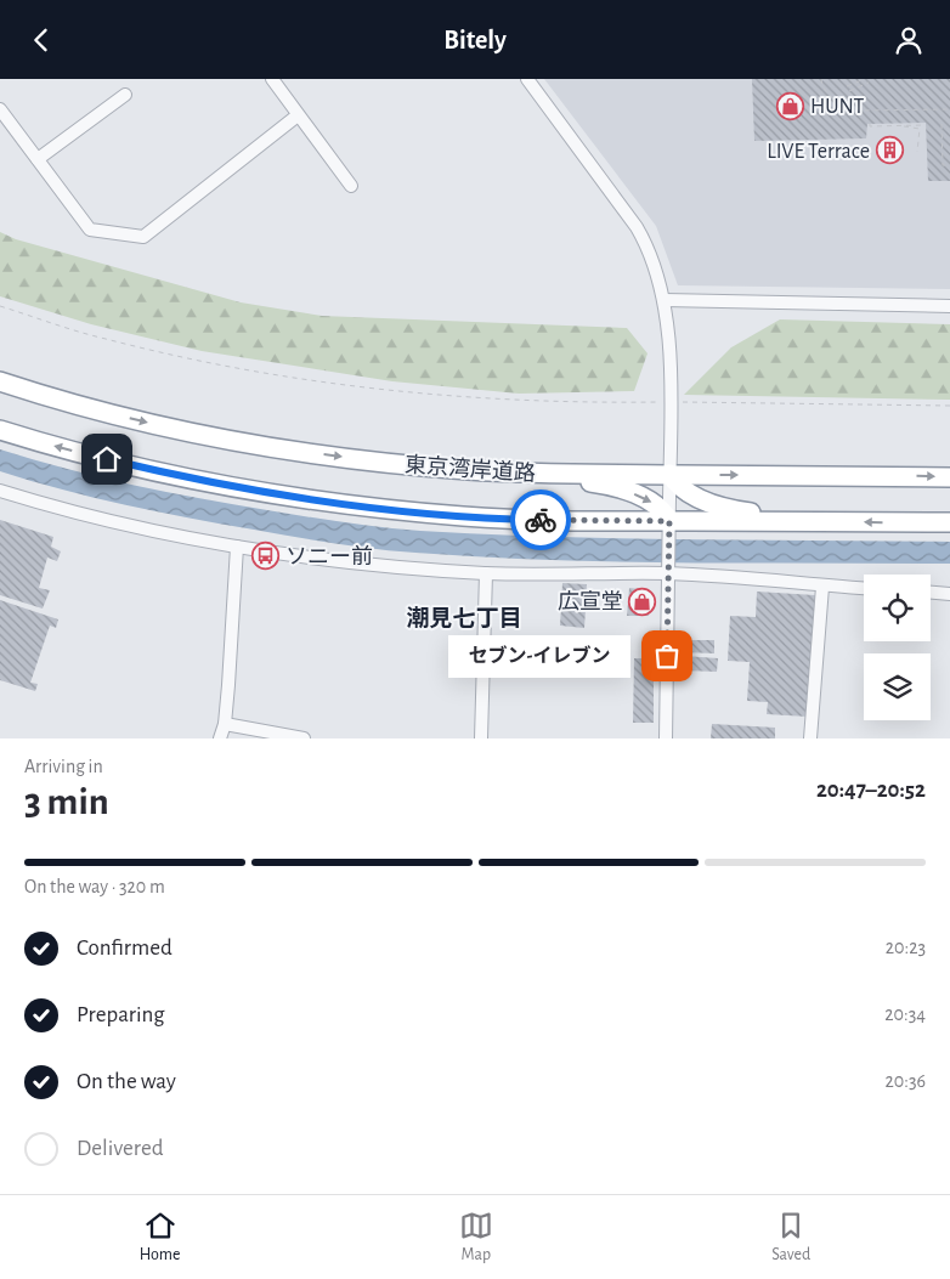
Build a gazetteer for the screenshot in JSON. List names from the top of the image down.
{
  "streets": {
    "highway": ["東京湾岸道路"]
  },
  "districts": ["潮見七丁目"],
  "places": {
    "shop": ["HUNT", "広宣堂"],
    "building": ["LIVE Terrace"],
    "bus stop": ["ソニー前"],
    "other": ["セブン-イレブン"]
  },
  "page": {
    "header": "Bitely",
    "bubble": "セブン-イレブン",
    "heading": ["3 min", "Arriving in", "20:47–20:52"],
    "bar": "On the way · 320 m",
    "list": [
      ["Confirmed", "20:23"],
      ["Preparing", "20:34"],
      ["On the way", "20:36"],
      "Delivered"
    ],
    "tabs": ["Home", "Map", "Saved"]
  }
}
